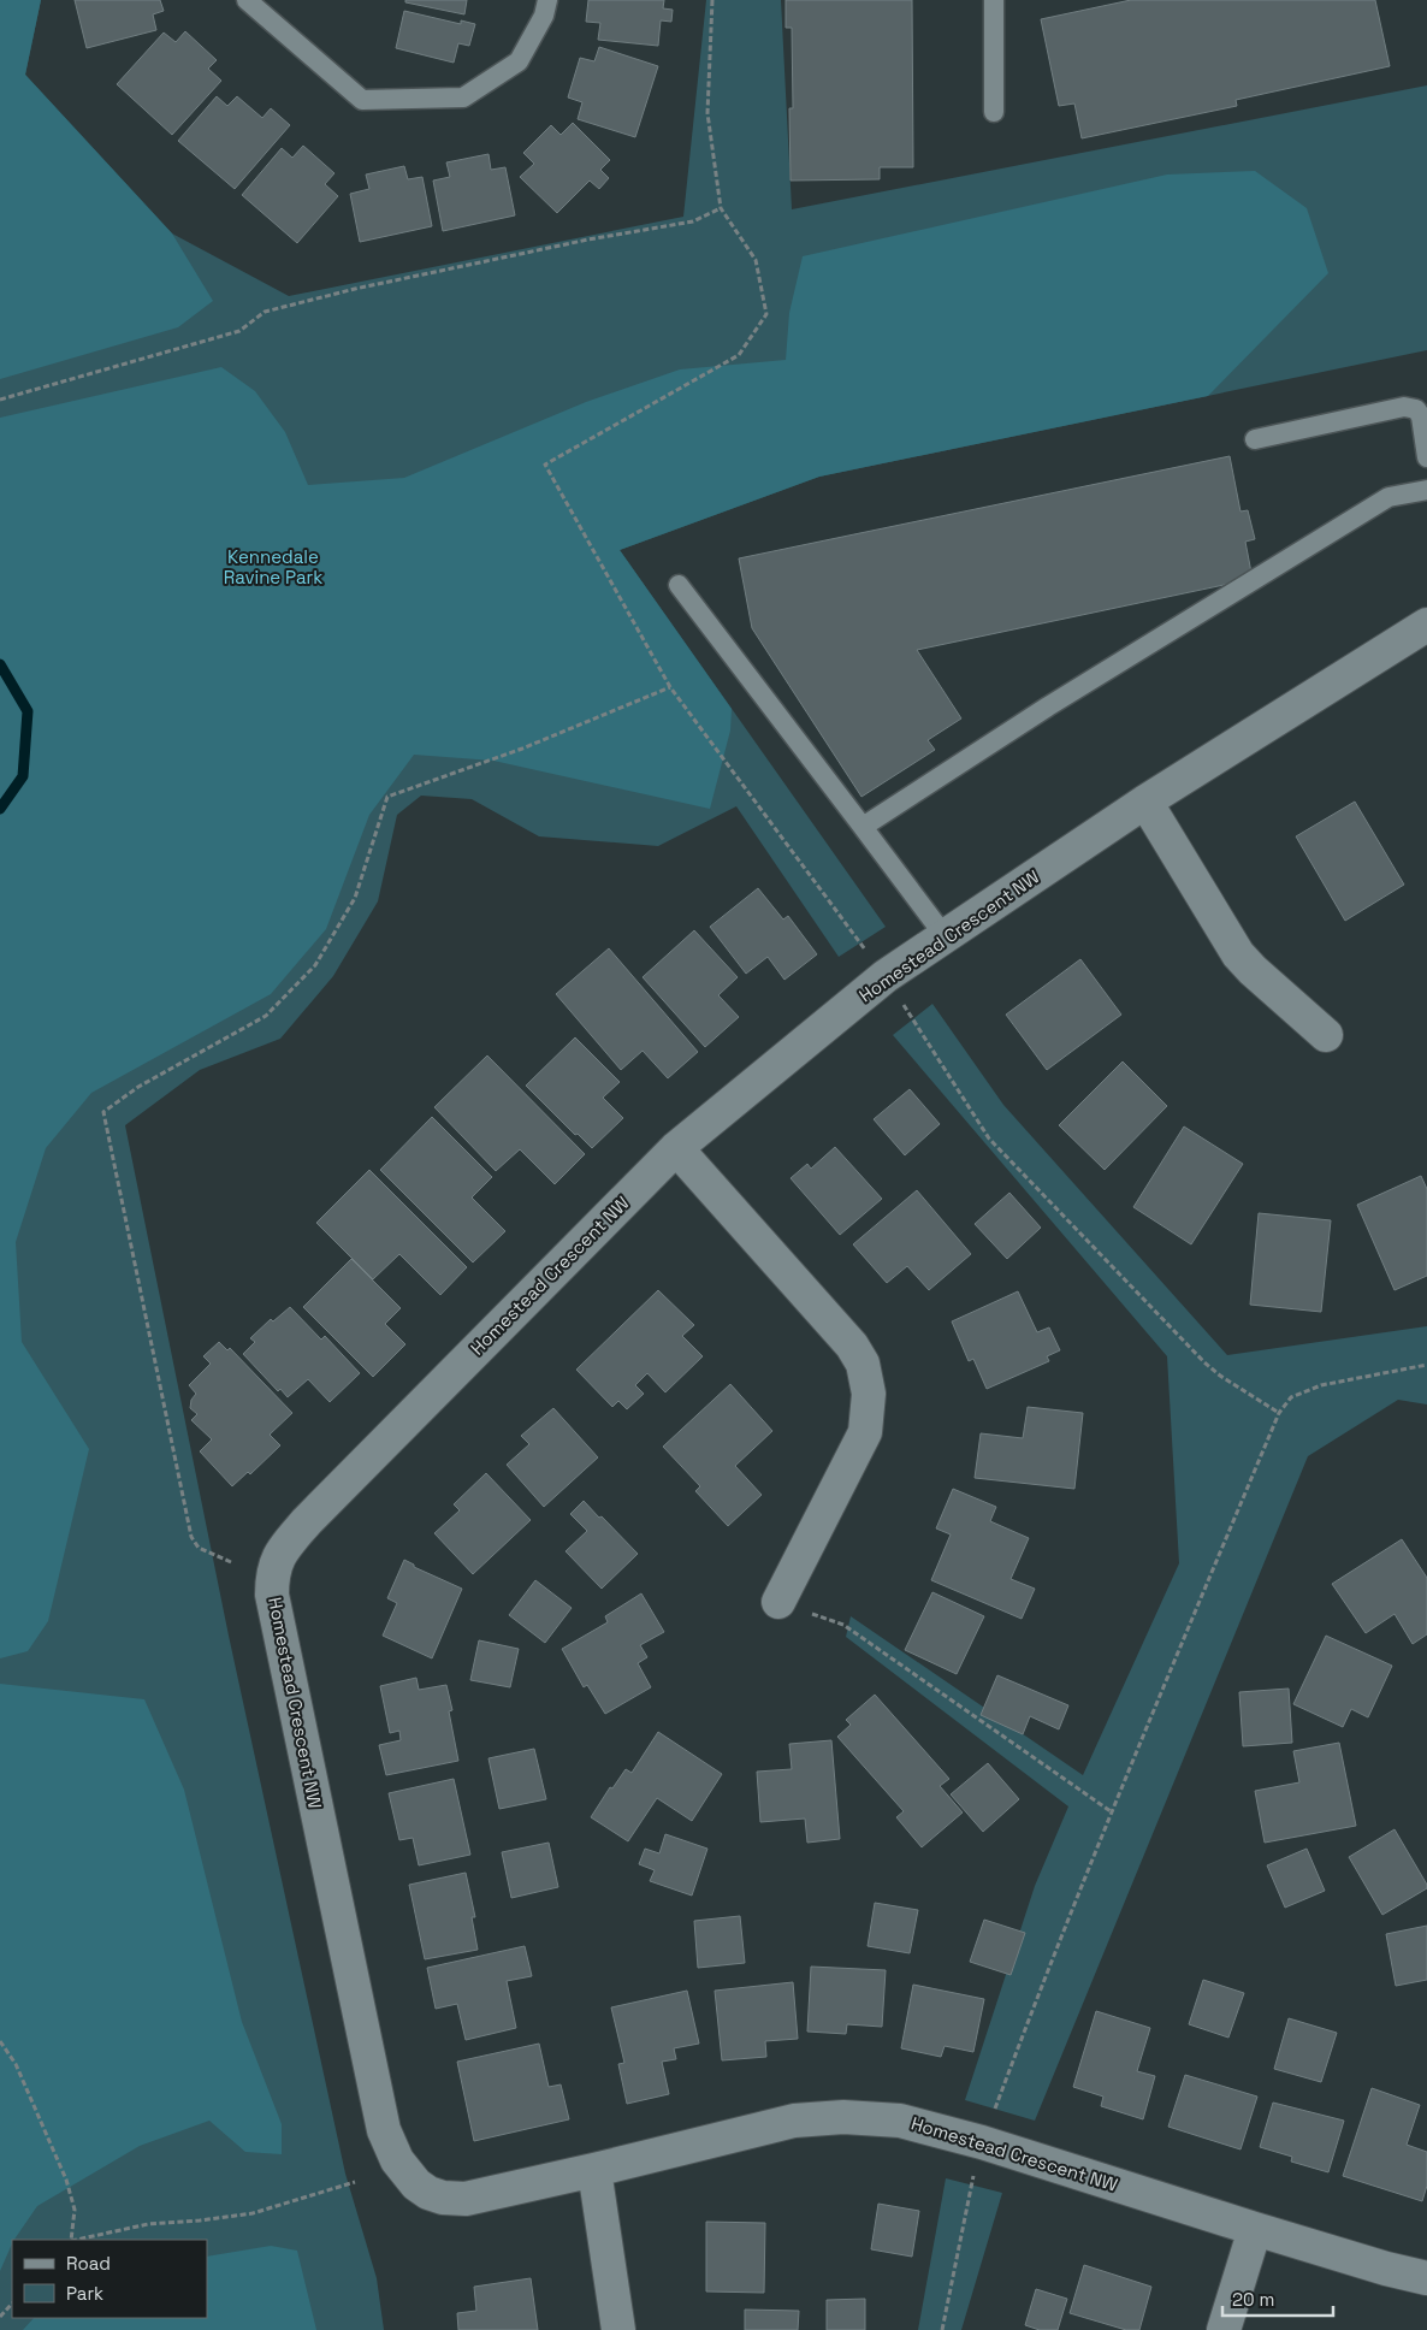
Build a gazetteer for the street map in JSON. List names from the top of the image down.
{
  "streets": {
    "street": ["Homestead Crescent NW"]
  },
  "parks": ["Kennedale Ravine Park"],
  "legend": ["Road", "Park"],
  "scale_bar": "20 m"
}
